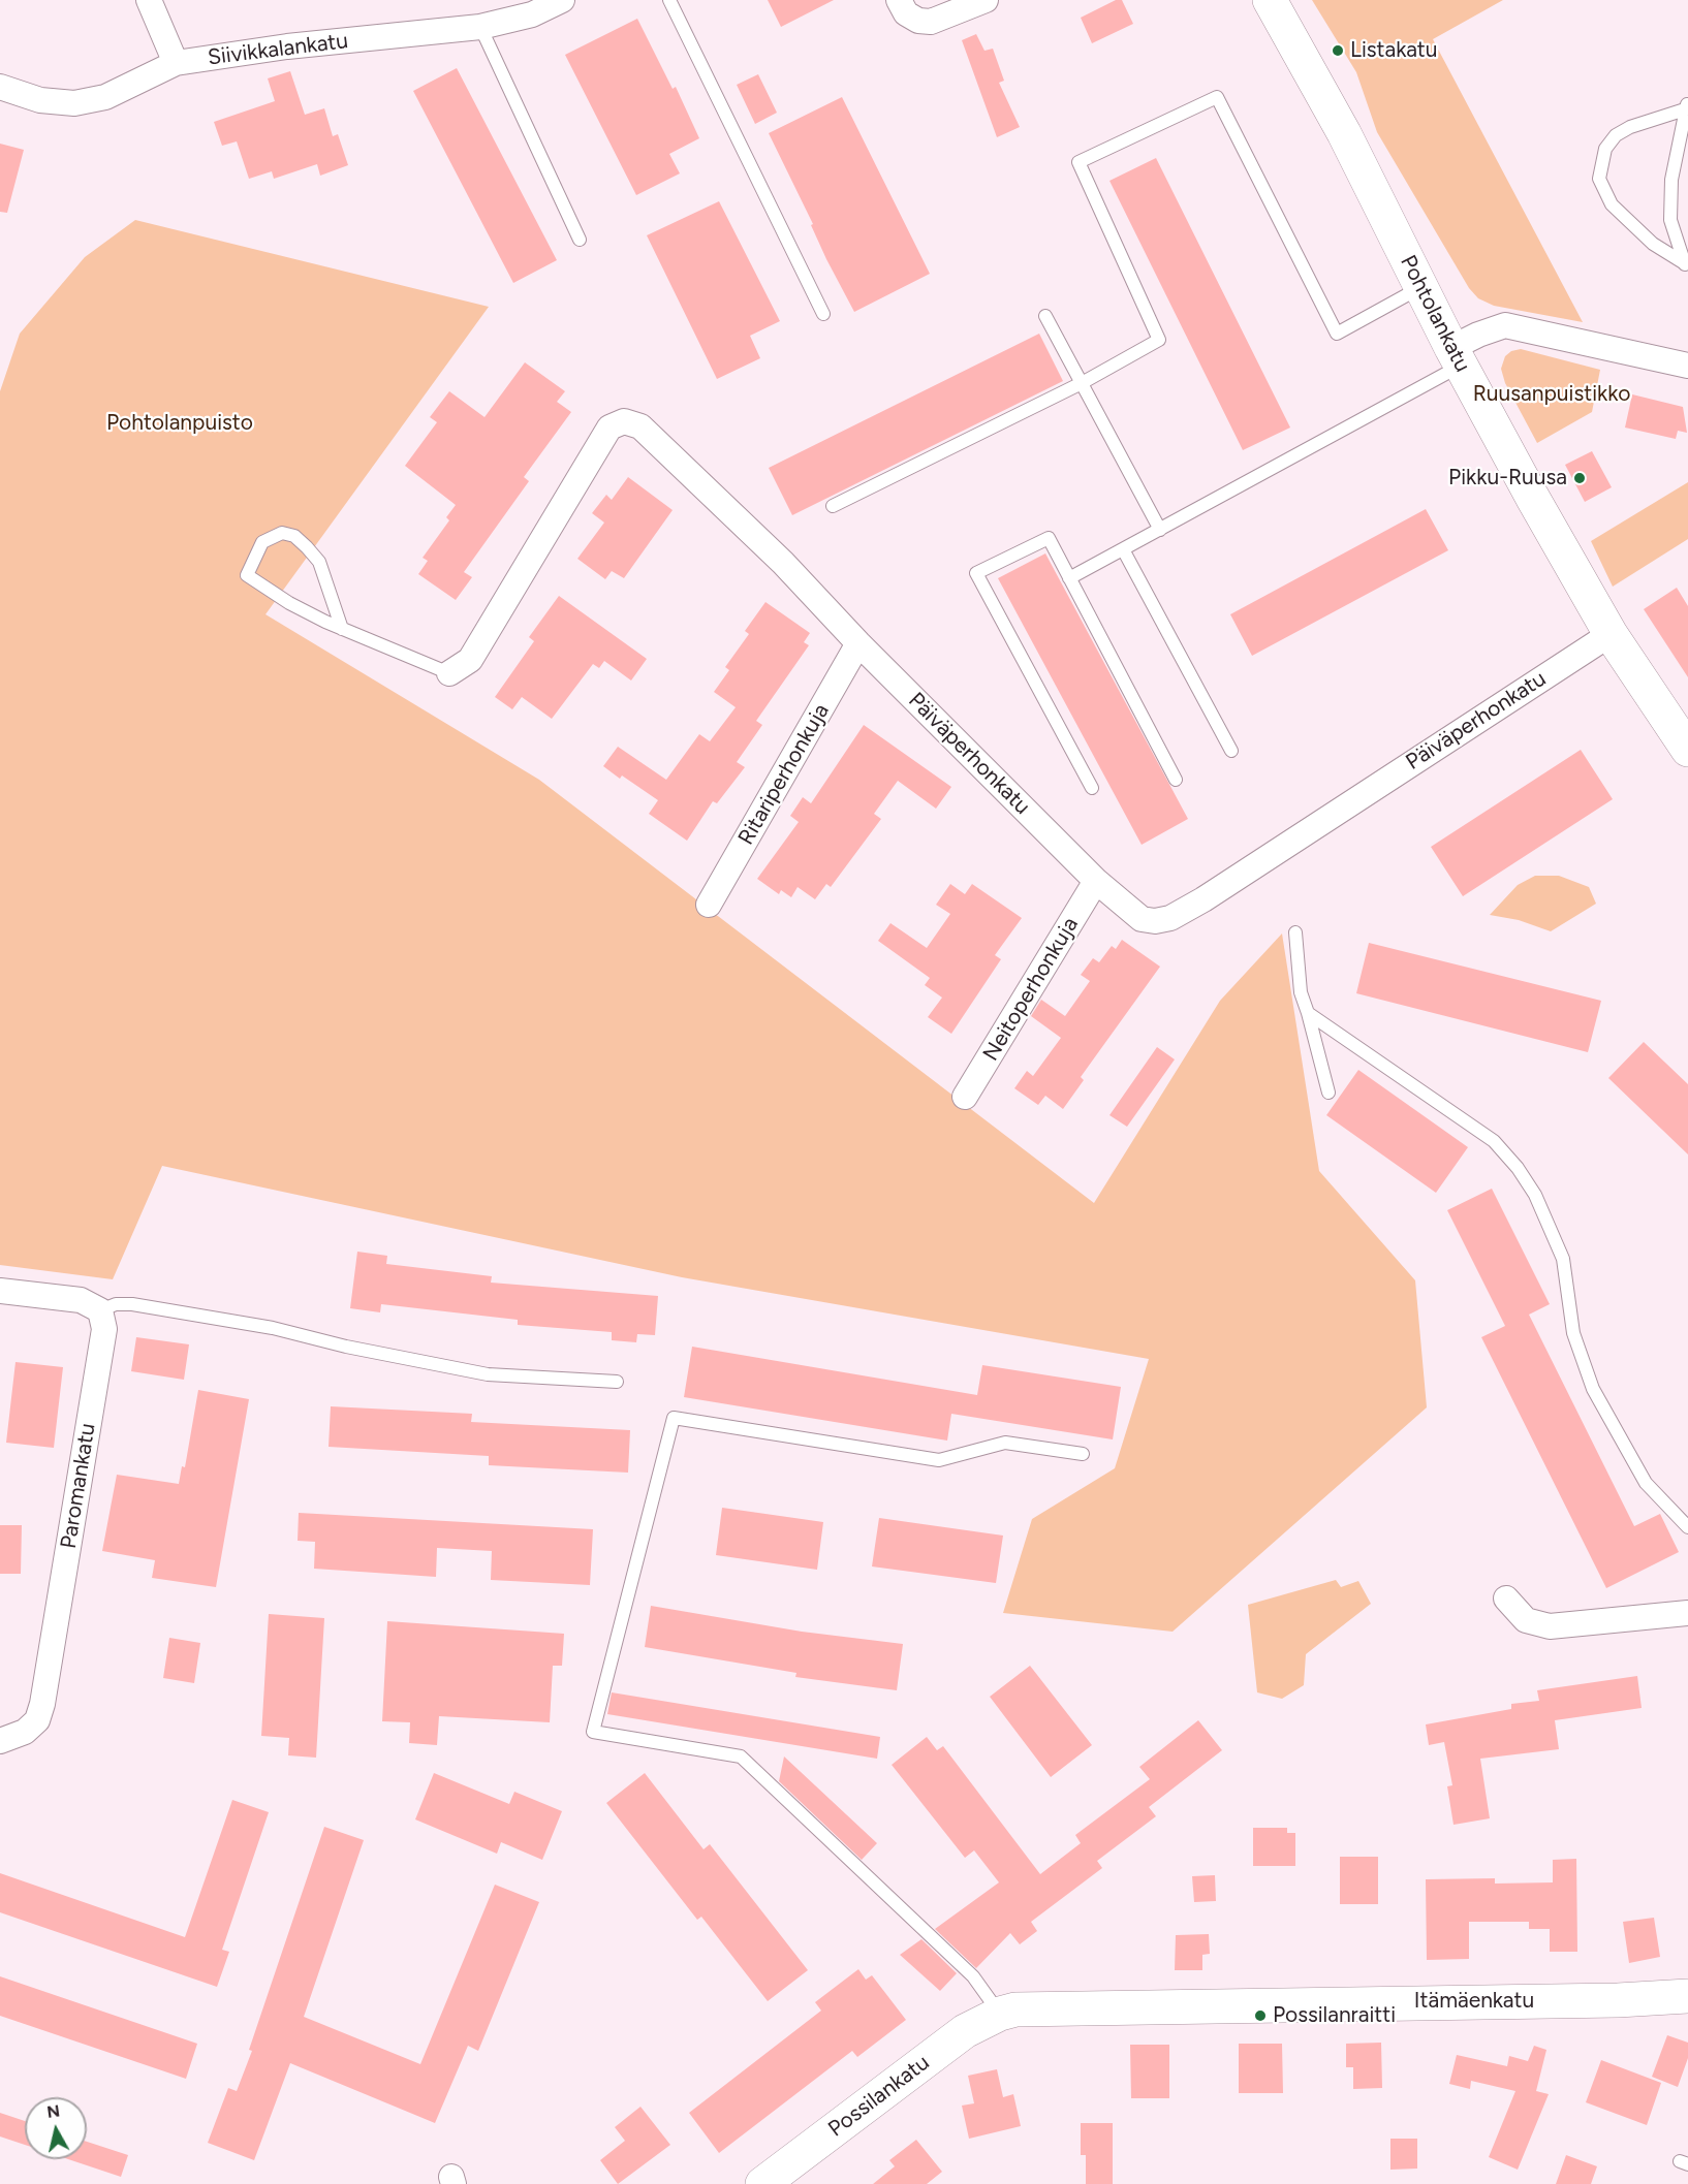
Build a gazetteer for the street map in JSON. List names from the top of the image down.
{
  "streets": {
    "street": [
      "Siivikkalankatu",
      "Pohtolankatu",
      "Päiväperhonkatu",
      "Ritariperhonkuja",
      "Neitoperhonkuja",
      "Paromankatu",
      "Itämäenkatu",
      "Possilankatu"
    ]
  },
  "crossings": [
    ["Pohtolankatu", "Päiväperhonkatu"],
    ["Päiväperhonkatu", "Ritariperhonkuja"],
    ["Päiväperhonkatu", "Neitoperhonkuja"],
    ["Itämäenkatu", "Possilankatu"]
  ],
  "parks": ["Ruusanpuistikko", "Pohtolanpuisto"],
  "places": ["Listakatu", "Pikku-Ruusa", "Possilanraitti"],
  "north": "top"
}
